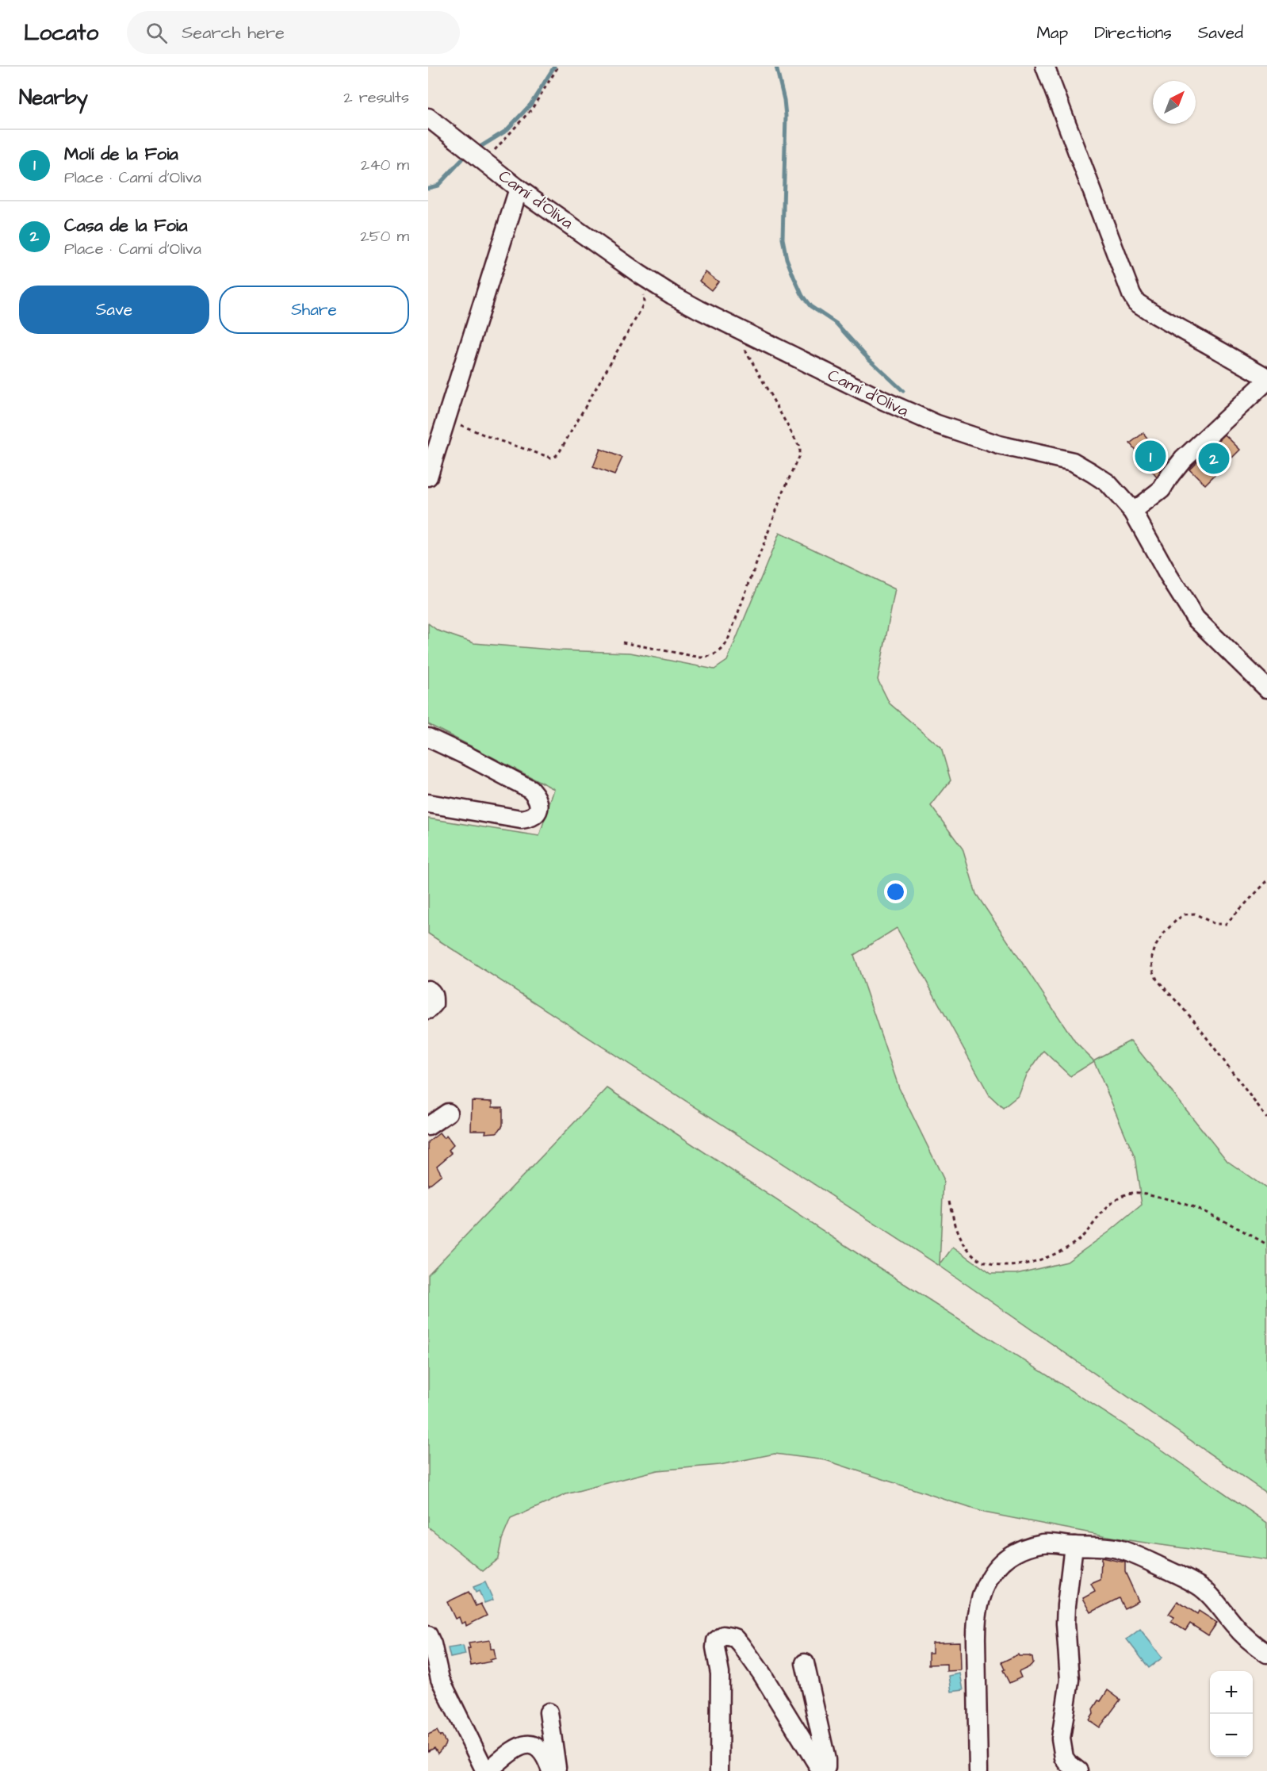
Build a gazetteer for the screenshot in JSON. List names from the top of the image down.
{
  "streets": {
    "street": ["Camí d’Oliva"]
  },
  "north": "top right",
  "page": {
    "header": "Locato",
    "search": "Search here",
    "nav": ["Map", "Directions", "Saved"],
    "heading": ["Nearby", "2 results"],
    "list": [
      {
        "mark": "1",
        "name": "Molí de la Foia",
        "note": "Place · Camí d’Oliva",
        "value": "240 m"
      },
      {
        "mark": "2",
        "name": "Casa de la Foia",
        "note": "Place · Camí d’Oliva",
        "value": "250 m"
      }
    ],
    "buttons": ["Save", "Share"],
    "pins": ["1", "2"],
    "map_buttons": ["+", "−"]
  }
}
